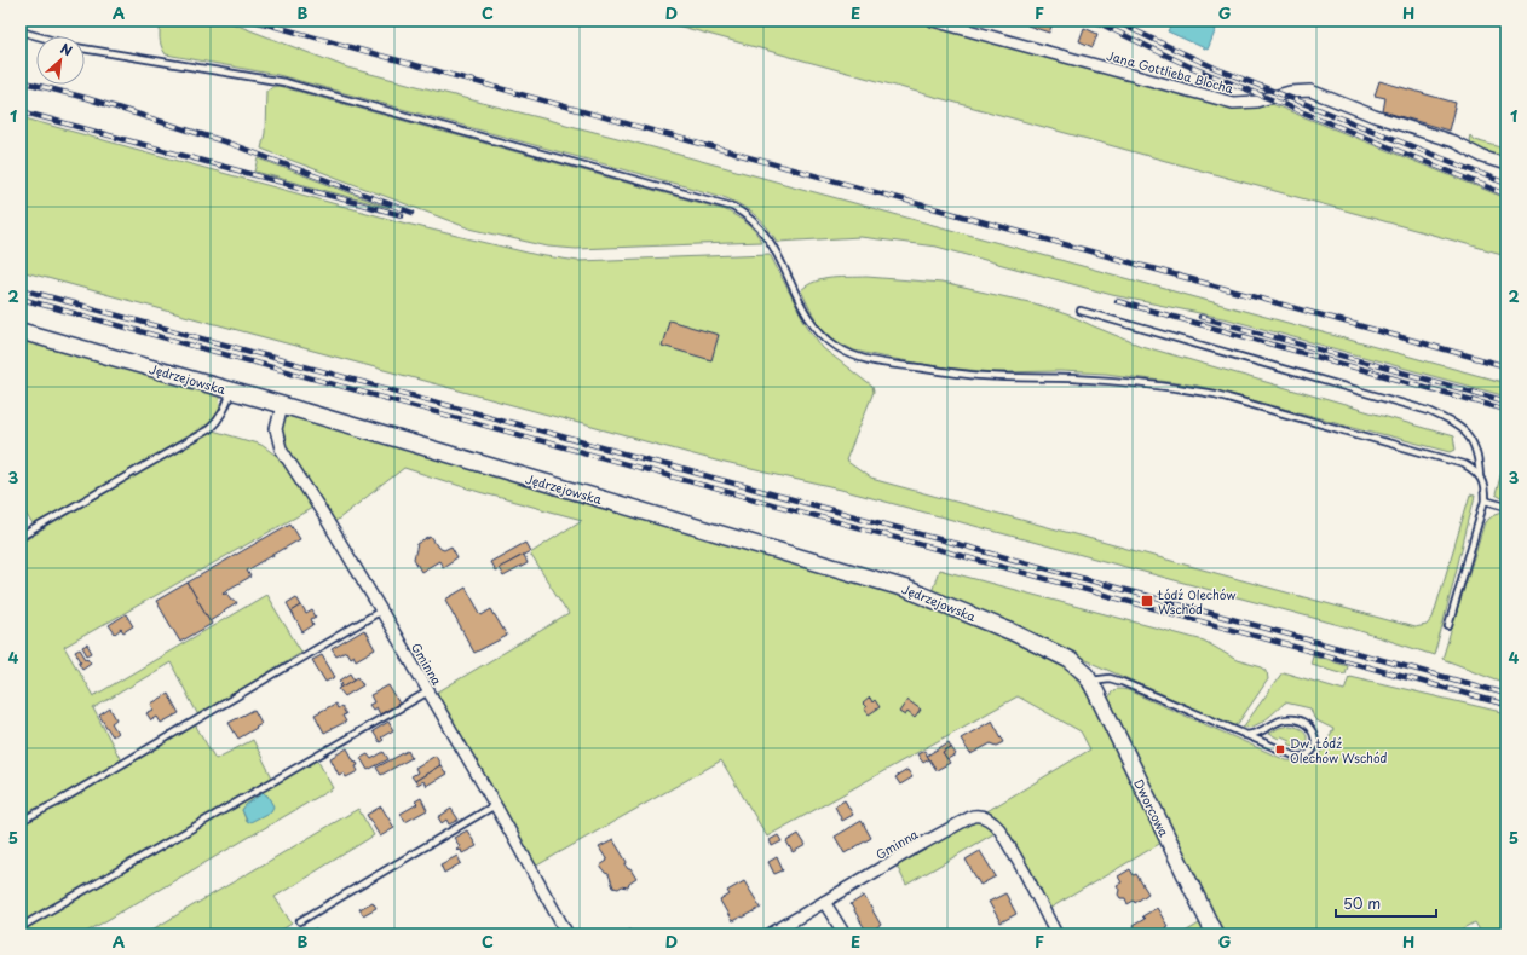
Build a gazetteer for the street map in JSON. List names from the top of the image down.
{
  "streets": {
    "street": [
      "Jana Gottlieba Blocha",
      "Jędrzejowska",
      "Gminna",
      "Dworcowa"
    ]
  },
  "crossings": [
    ["Jędrzejowska", "Gminna"],
    ["Jędrzejowska", "Dworcowa"]
  ],
  "places": {
    "transit": ["Łódź Olechów Wschód", "Dw. Łódź Olechów Wschód"]
  },
  "scale_bar": "50 m",
  "north": "top right",
  "grid": {
    "columns": [
      "A",
      "B",
      "C",
      "D",
      "E",
      "F",
      "G",
      "H"
    ],
    "rows": [
      "1",
      "2",
      "3",
      "4",
      "5"
    ]
  }
}
